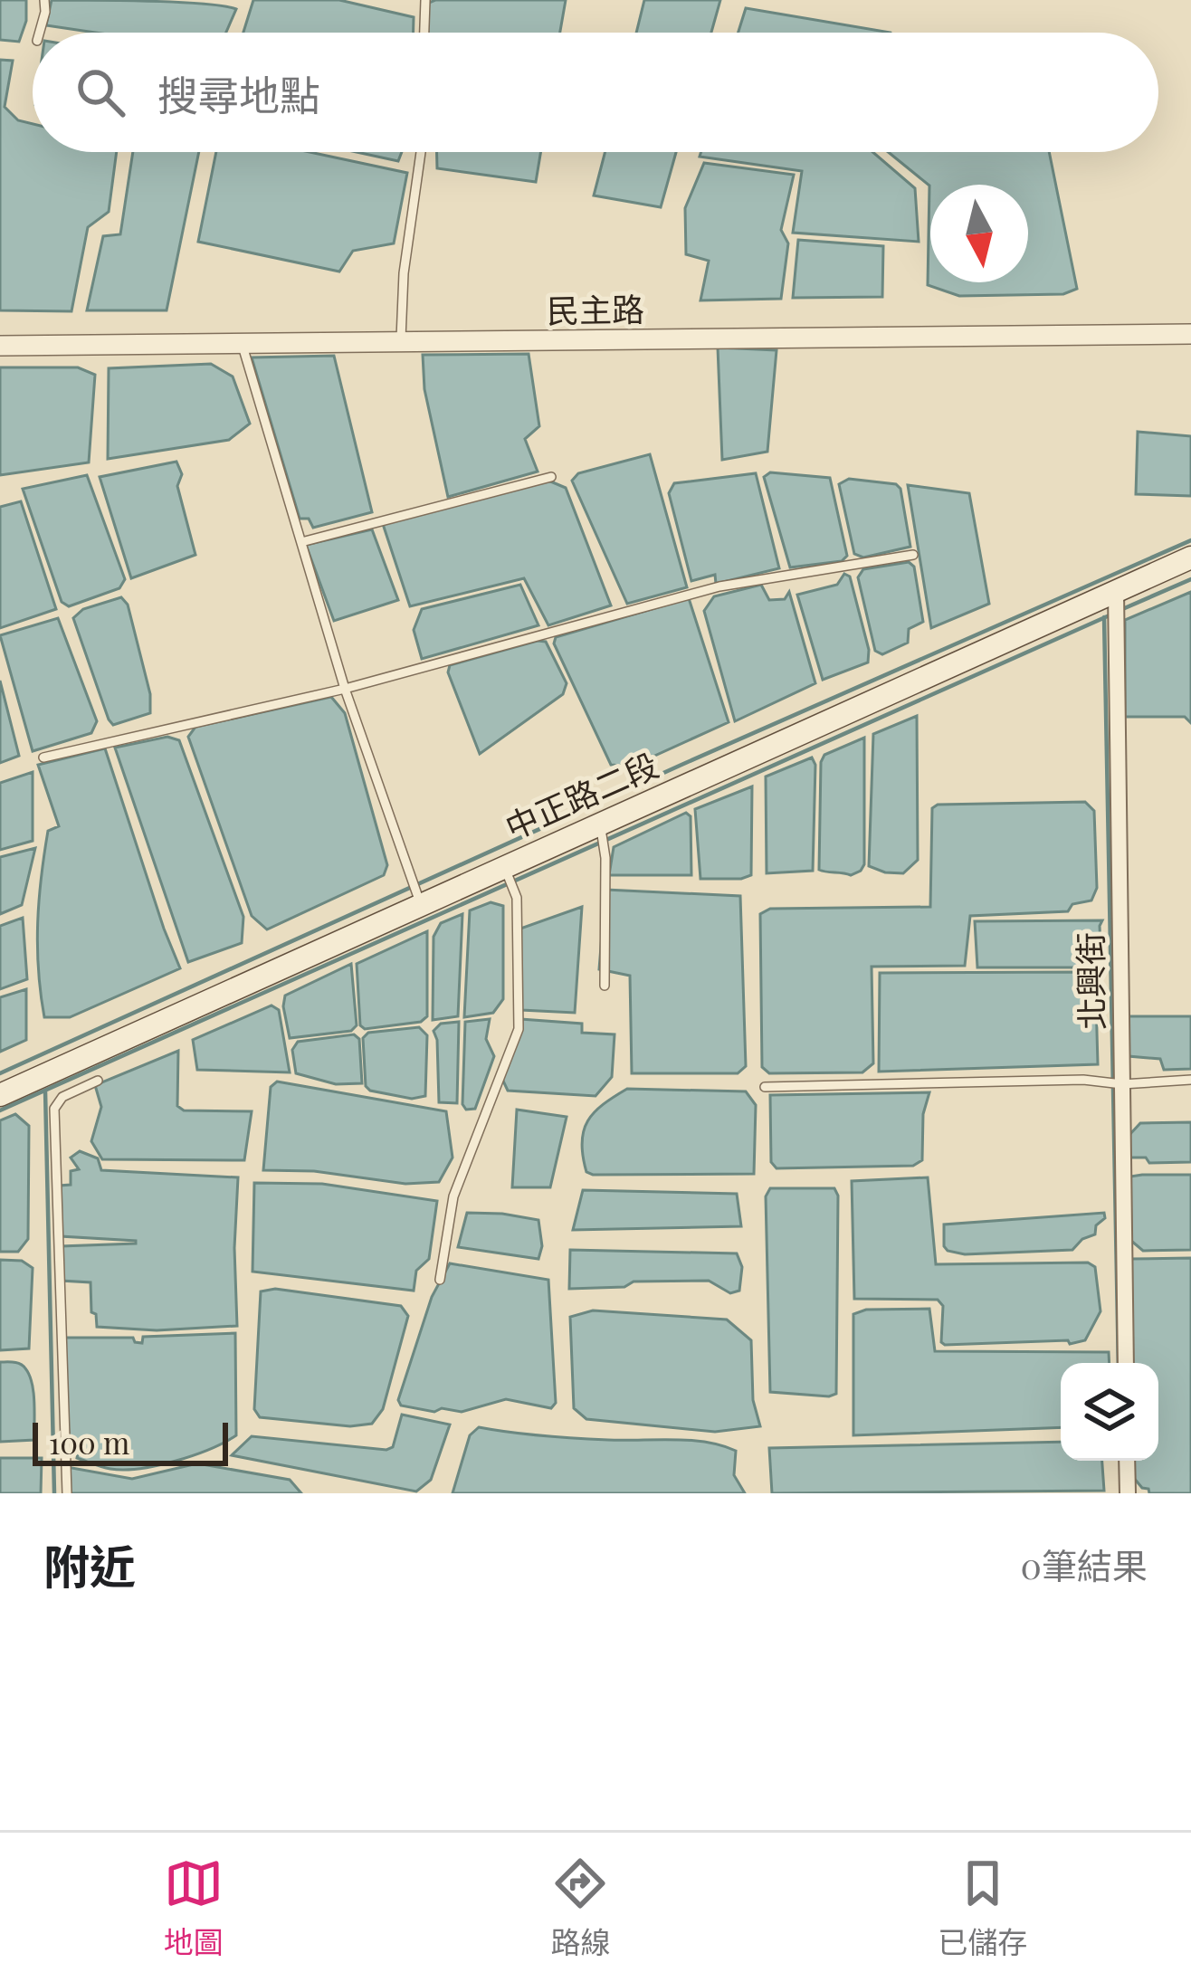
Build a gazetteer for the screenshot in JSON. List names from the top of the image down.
{
  "streets": {
    "main road": ["中正路二段"],
    "street": ["民主路", "北興街"]
  },
  "crossings": [
    ["中正路二段", "北興街"]
  ],
  "scale_bar": "100 m",
  "north": "bottom",
  "page": {
    "search": "搜尋地點",
    "scale": "100 m",
    "heading": ["附近", "0筆結果"],
    "nav": ["地圖", "路線", "已儲存"]
  }
}
